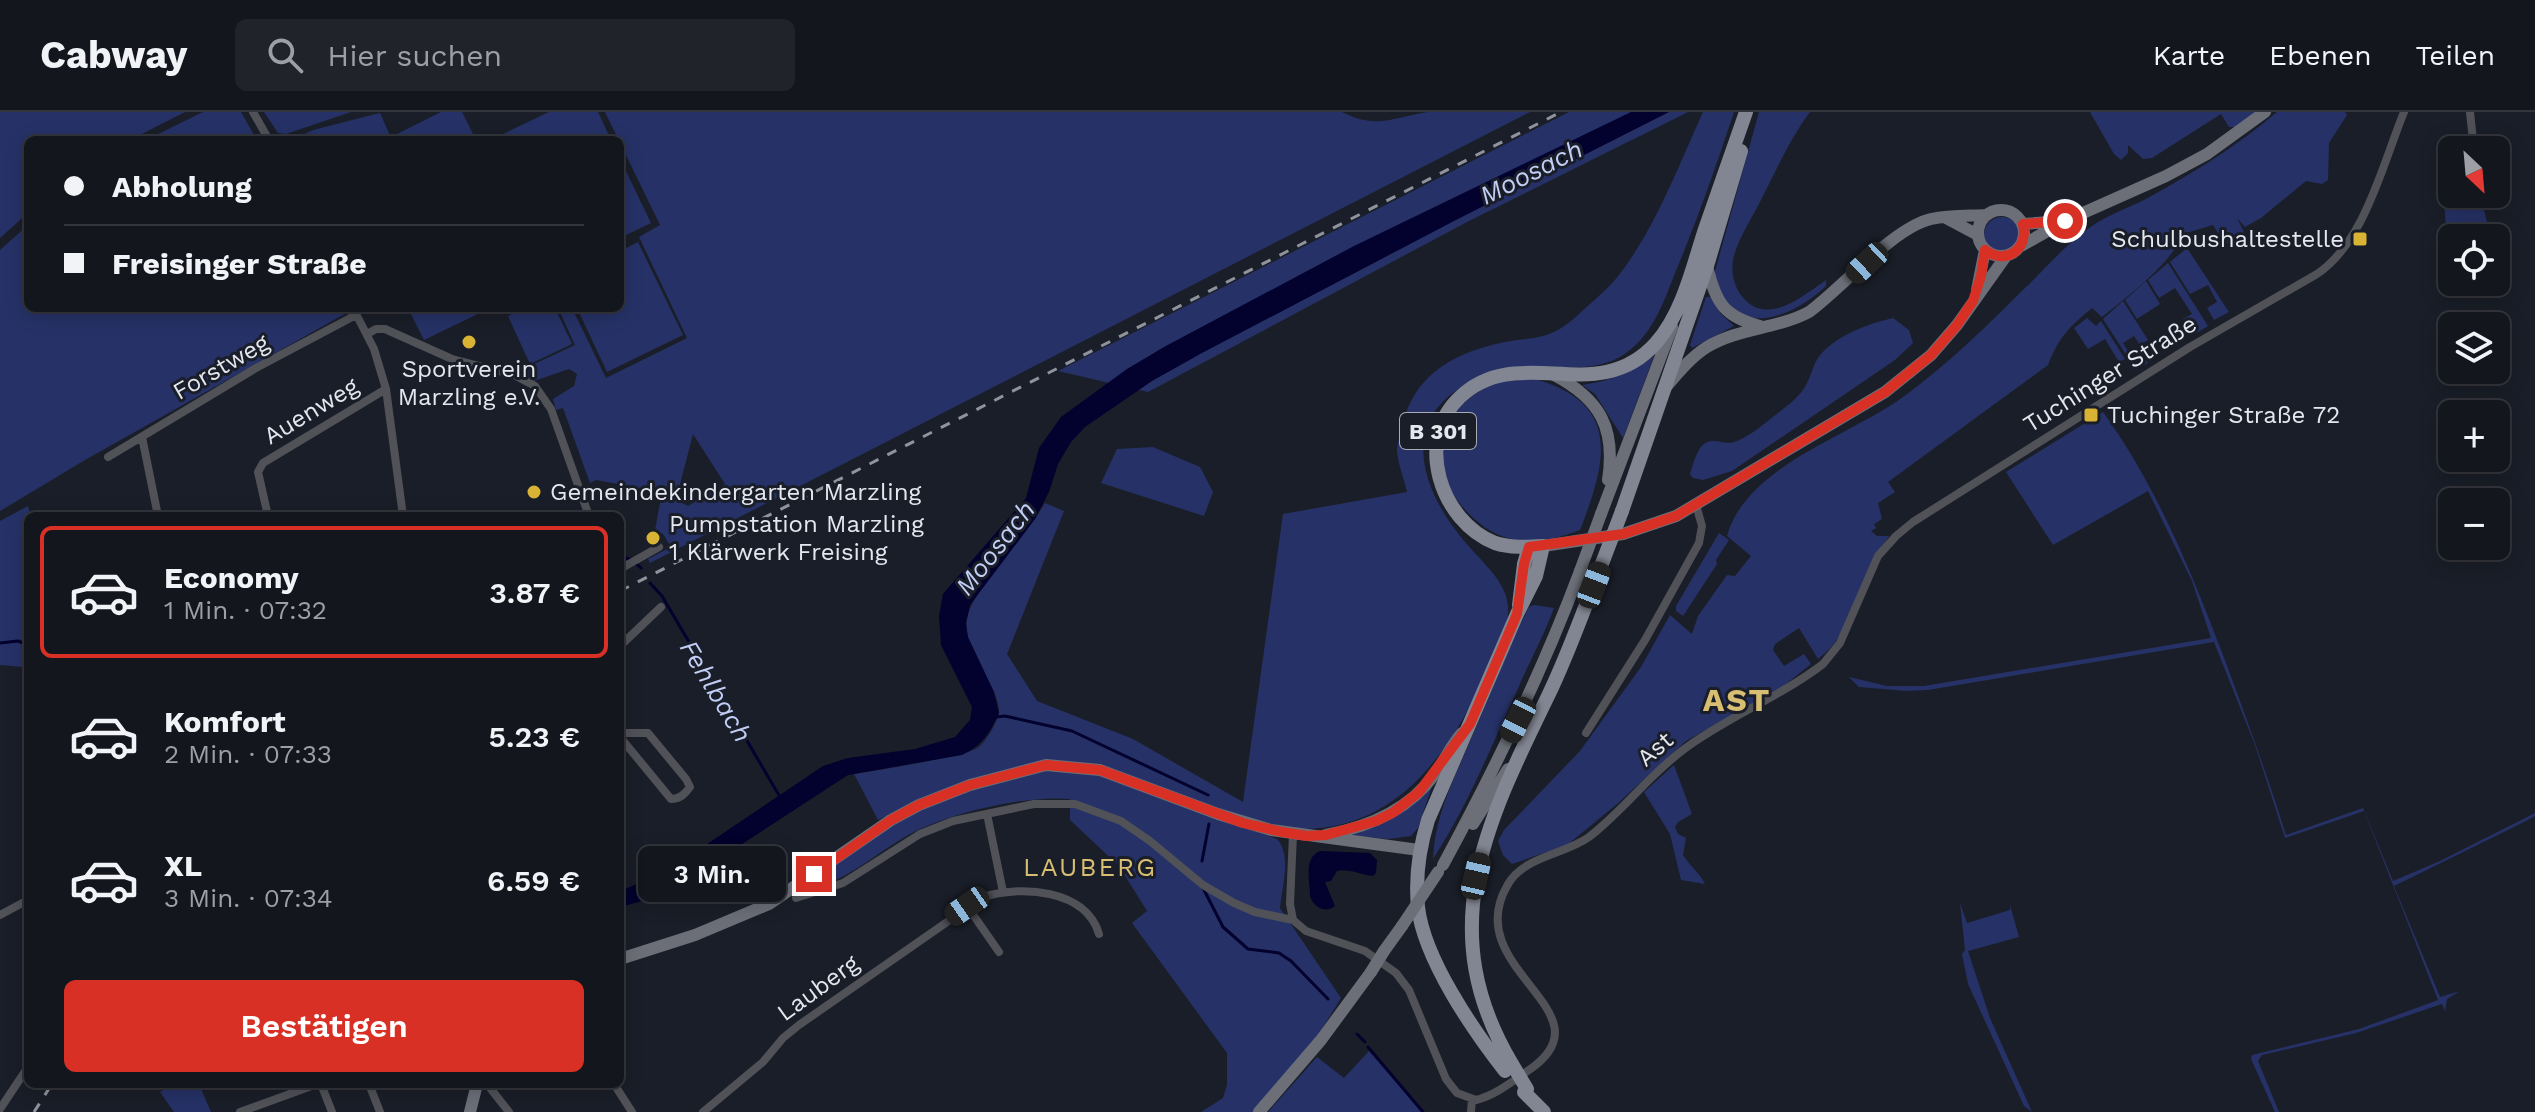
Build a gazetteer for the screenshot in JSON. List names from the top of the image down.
{
  "streets": {
    "main road": ["B 301"],
    "street": [
      "Forstweg",
      "Tuchinger Straße",
      "Auenweg",
      "Ast",
      "Lauberg"
    ]
  },
  "crossings": [
    ["Tuchinger Straße", "Ast"]
  ],
  "districts": ["AST", "LAUBERG"],
  "water": ["Moosach", "Fehlbach"],
  "places": {
    "transit": ["Schulbushaltestelle", "Tuchinger Straße 72"],
    "other": ["Sportverein Marzling e.V.", "Gemeindekindergarten Marzling", "Pumpstation Marzling 1 Klärwerk Freising"]
  },
  "north": "bottom right",
  "page": {
    "header": "Cabway",
    "search": "Hier suchen",
    "nav": ["Karte", "Ebenen", "Teilen"],
    "map_buttons": ["+", "−"],
    "banner": ["Abholung", "Freisinger Straße"],
    "list": [
      {
        "name": "Economy",
        "note": "1 Min. · 07:32",
        "value": "3.87 €"
      },
      {
        "name": "Komfort",
        "note": "2 Min. · 07:33",
        "value": "5.23 €"
      },
      {
        "name": "XL",
        "note": "3 Min. · 07:34",
        "value": "6.59 €"
      }
    ],
    "bubble": "3 Min.",
    "buttons": "Bestätigen"
  }
}
